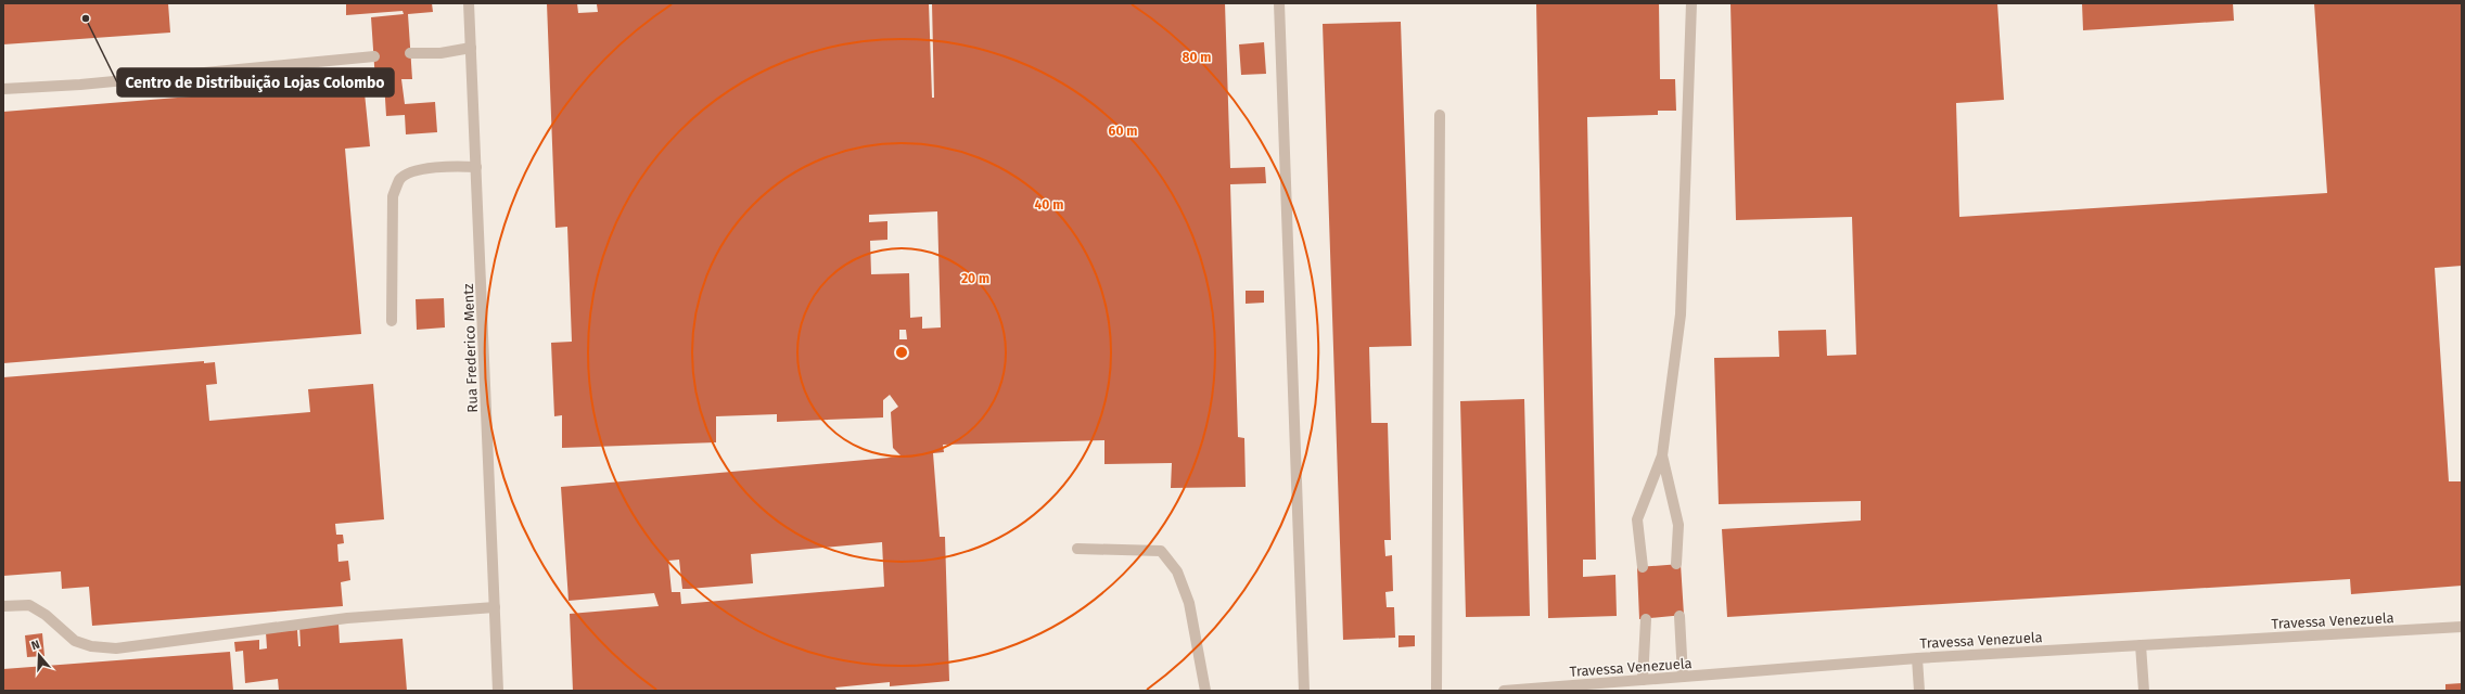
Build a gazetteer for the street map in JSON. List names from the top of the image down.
{
  "streets": {
    "street": ["Rua Frederico Mentz", "Travessa Venezuela"]
  },
  "places": ["Centro de Distribuição Lojas Colombo"],
  "north": "top",
  "rings": [
    "80 m",
    "60 m",
    "40 m",
    "20 m"
  ]
}
